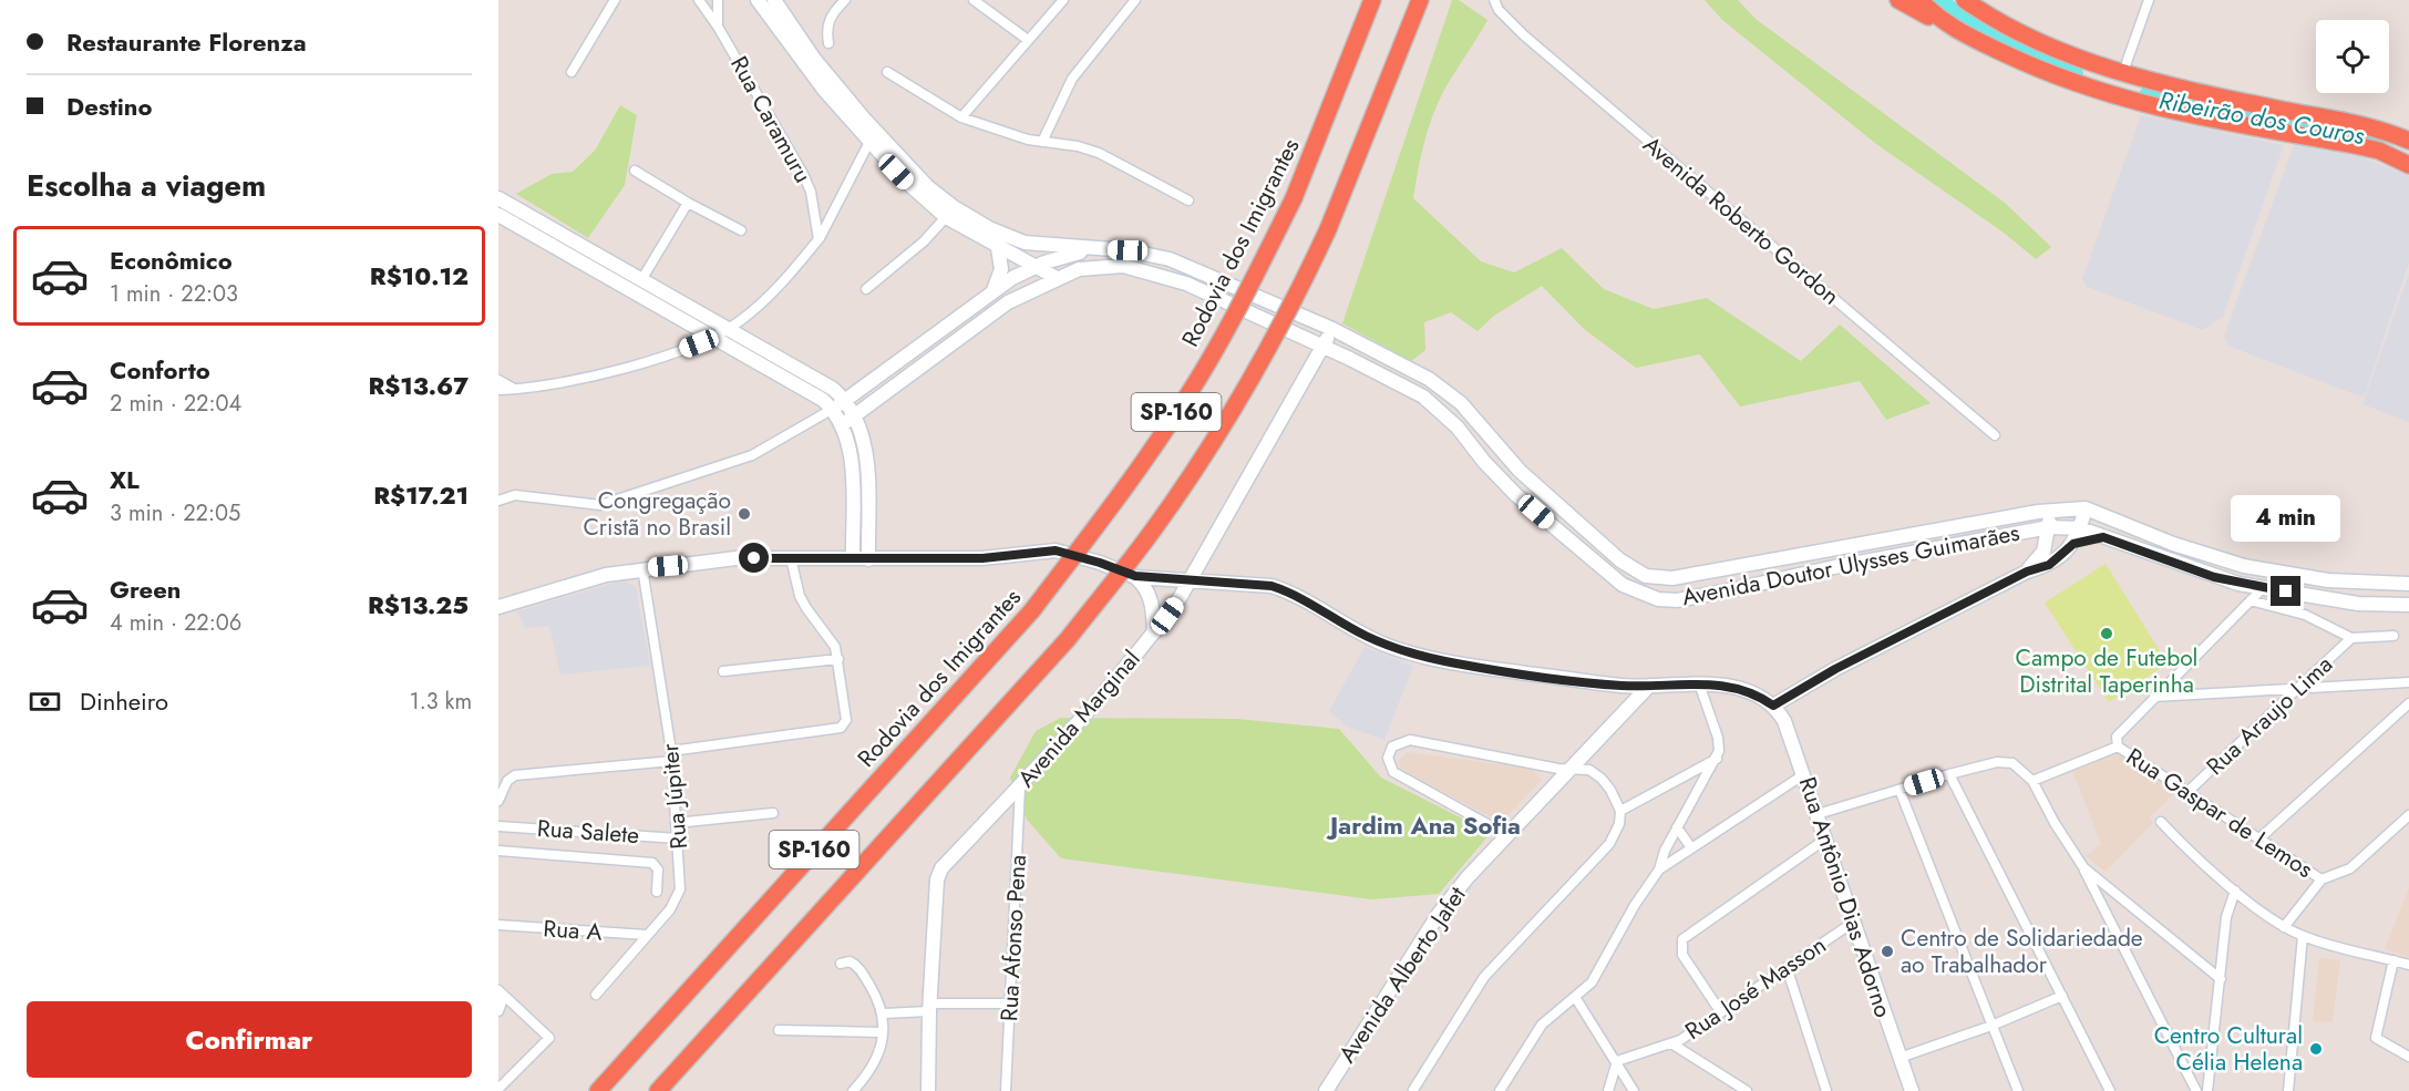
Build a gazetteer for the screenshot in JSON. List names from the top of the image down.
{
  "streets": {
    "highway": ["Rodovia dos Imigrantes", "SP-160"],
    "main road": [
      "Avenida Doutor Ulysses Guimarães",
      "Avenida Marginal",
      "Rua Antônio Dias Adorno",
      "Avenida Alberto Jafet"
    ],
    "street": [
      "Rua Caramuru",
      "Avenida Roberto Gordon",
      "Rua Araujo Lima",
      "Rua Júpiter",
      "Rua Gaspar de Lemos",
      "Rua Salete",
      "Rua A",
      "Rua Afonso Pena",
      "Rua José Masson"
    ]
  },
  "crossings": [
    ["Avenida Doutor Ulysses Guimarães", "Avenida Marginal"],
    ["Rua Araujo Lima", "Rua Gaspar de Lemos"],
    ["Avenida Marginal", "Rua Afonso Pena"],
    ["Rua Júpiter", "Rua Salete"],
    ["Rua Júpiter", "Rua A"],
    ["Rua Antônio Dias Adorno", "Rua José Masson"]
  ],
  "districts": ["Jardim Ana Sofia"],
  "water": ["Ribeirão dos Couros"],
  "places": [
    "Congregação Cristã no Brasil",
    "Campo de Futebol Distrital Taperinha",
    "Centro de Solidariedade ao Trabalhador",
    "Centro Cultural Célia Helena"
  ],
  "page": {
    "banner": ["Restaurante Florenza", "Destino"],
    "heading": "Escolha a viagem",
    "list": [
      {
        "name": "Econômico",
        "note": "1 min · 22:03",
        "value": "R$10.12"
      },
      {
        "name": "Conforto",
        "note": "2 min · 22:04",
        "value": "R$13.67"
      },
      {
        "name": "XL",
        "note": "3 min · 22:05",
        "value": "R$17.21"
      },
      {
        "name": "Green",
        "note": "4 min · 22:06",
        "value": "R$13.25"
      }
    ],
    "bubble": "4 min",
    "pay": ["Dinheiro", "1.3 km"],
    "buttons": "Confirmar"
  }
}
